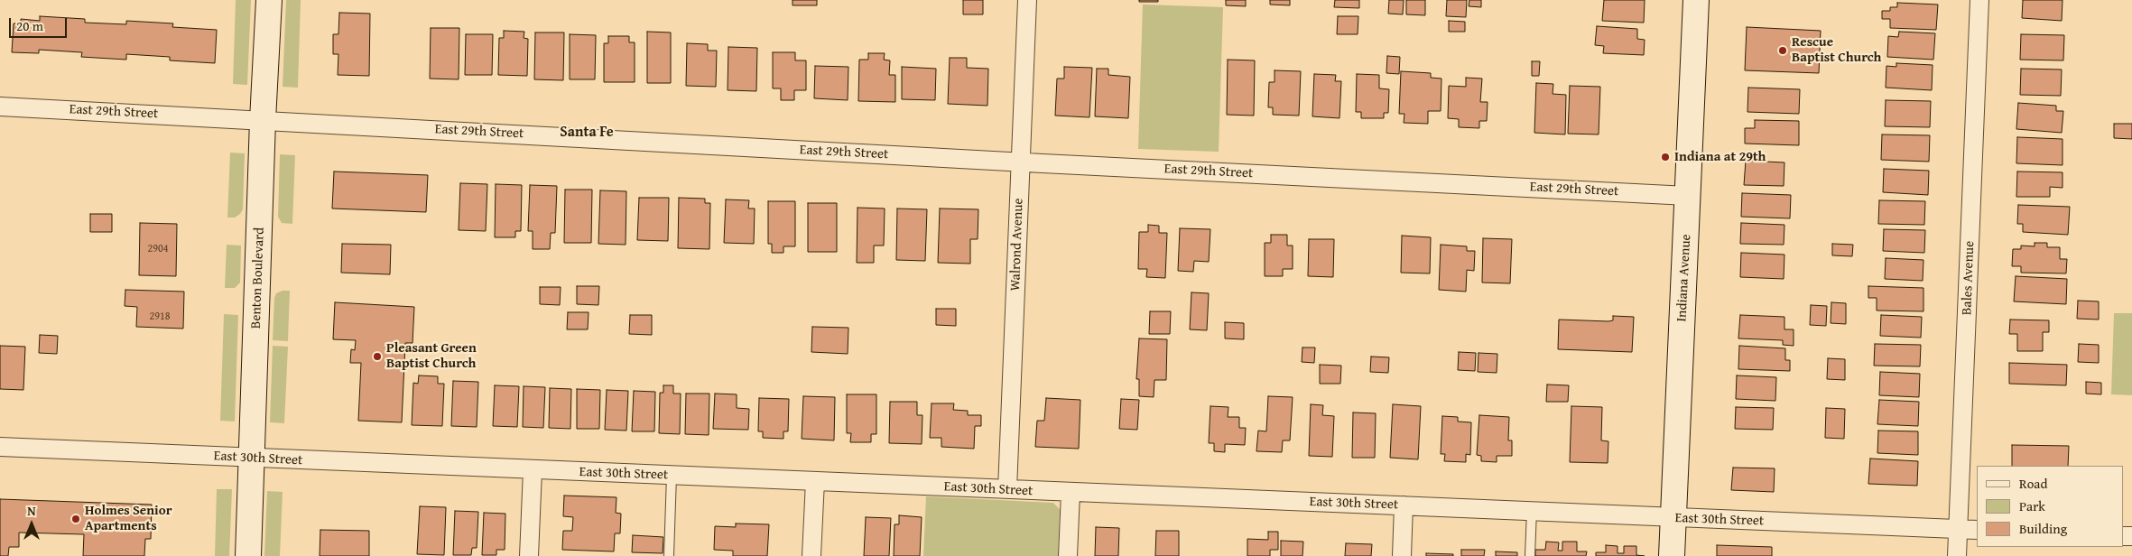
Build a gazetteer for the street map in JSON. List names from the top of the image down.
{
  "streets": {
    "street": [
      "East 29th Street",
      "Walrond Avenue",
      "Benton Boulevard",
      "Indiana Avenue",
      "Bales Avenue",
      "East 30th Street"
    ]
  },
  "crossings": [
    ["East 29th Street", "Walrond Avenue"],
    ["East 29th Street", "Benton Boulevard"],
    ["East 29th Street", "Indiana Avenue"],
    ["Walrond Avenue", "East 30th Street"],
    ["Benton Boulevard", "East 30th Street"],
    ["Indiana Avenue", "East 30th Street"],
    ["Bales Avenue", "East 30th Street"]
  ],
  "districts": ["Santa Fe"],
  "places": [
    "Rescue Baptist Church",
    "Indiana at 29th",
    "Pleasant Green Baptist Church",
    "Holmes Senior Apartments"
  ],
  "house_numbers": ["2904", "2918"],
  "legend": ["Road", "Park", "Building"],
  "scale_bar": "20 m",
  "north": "top"
}
